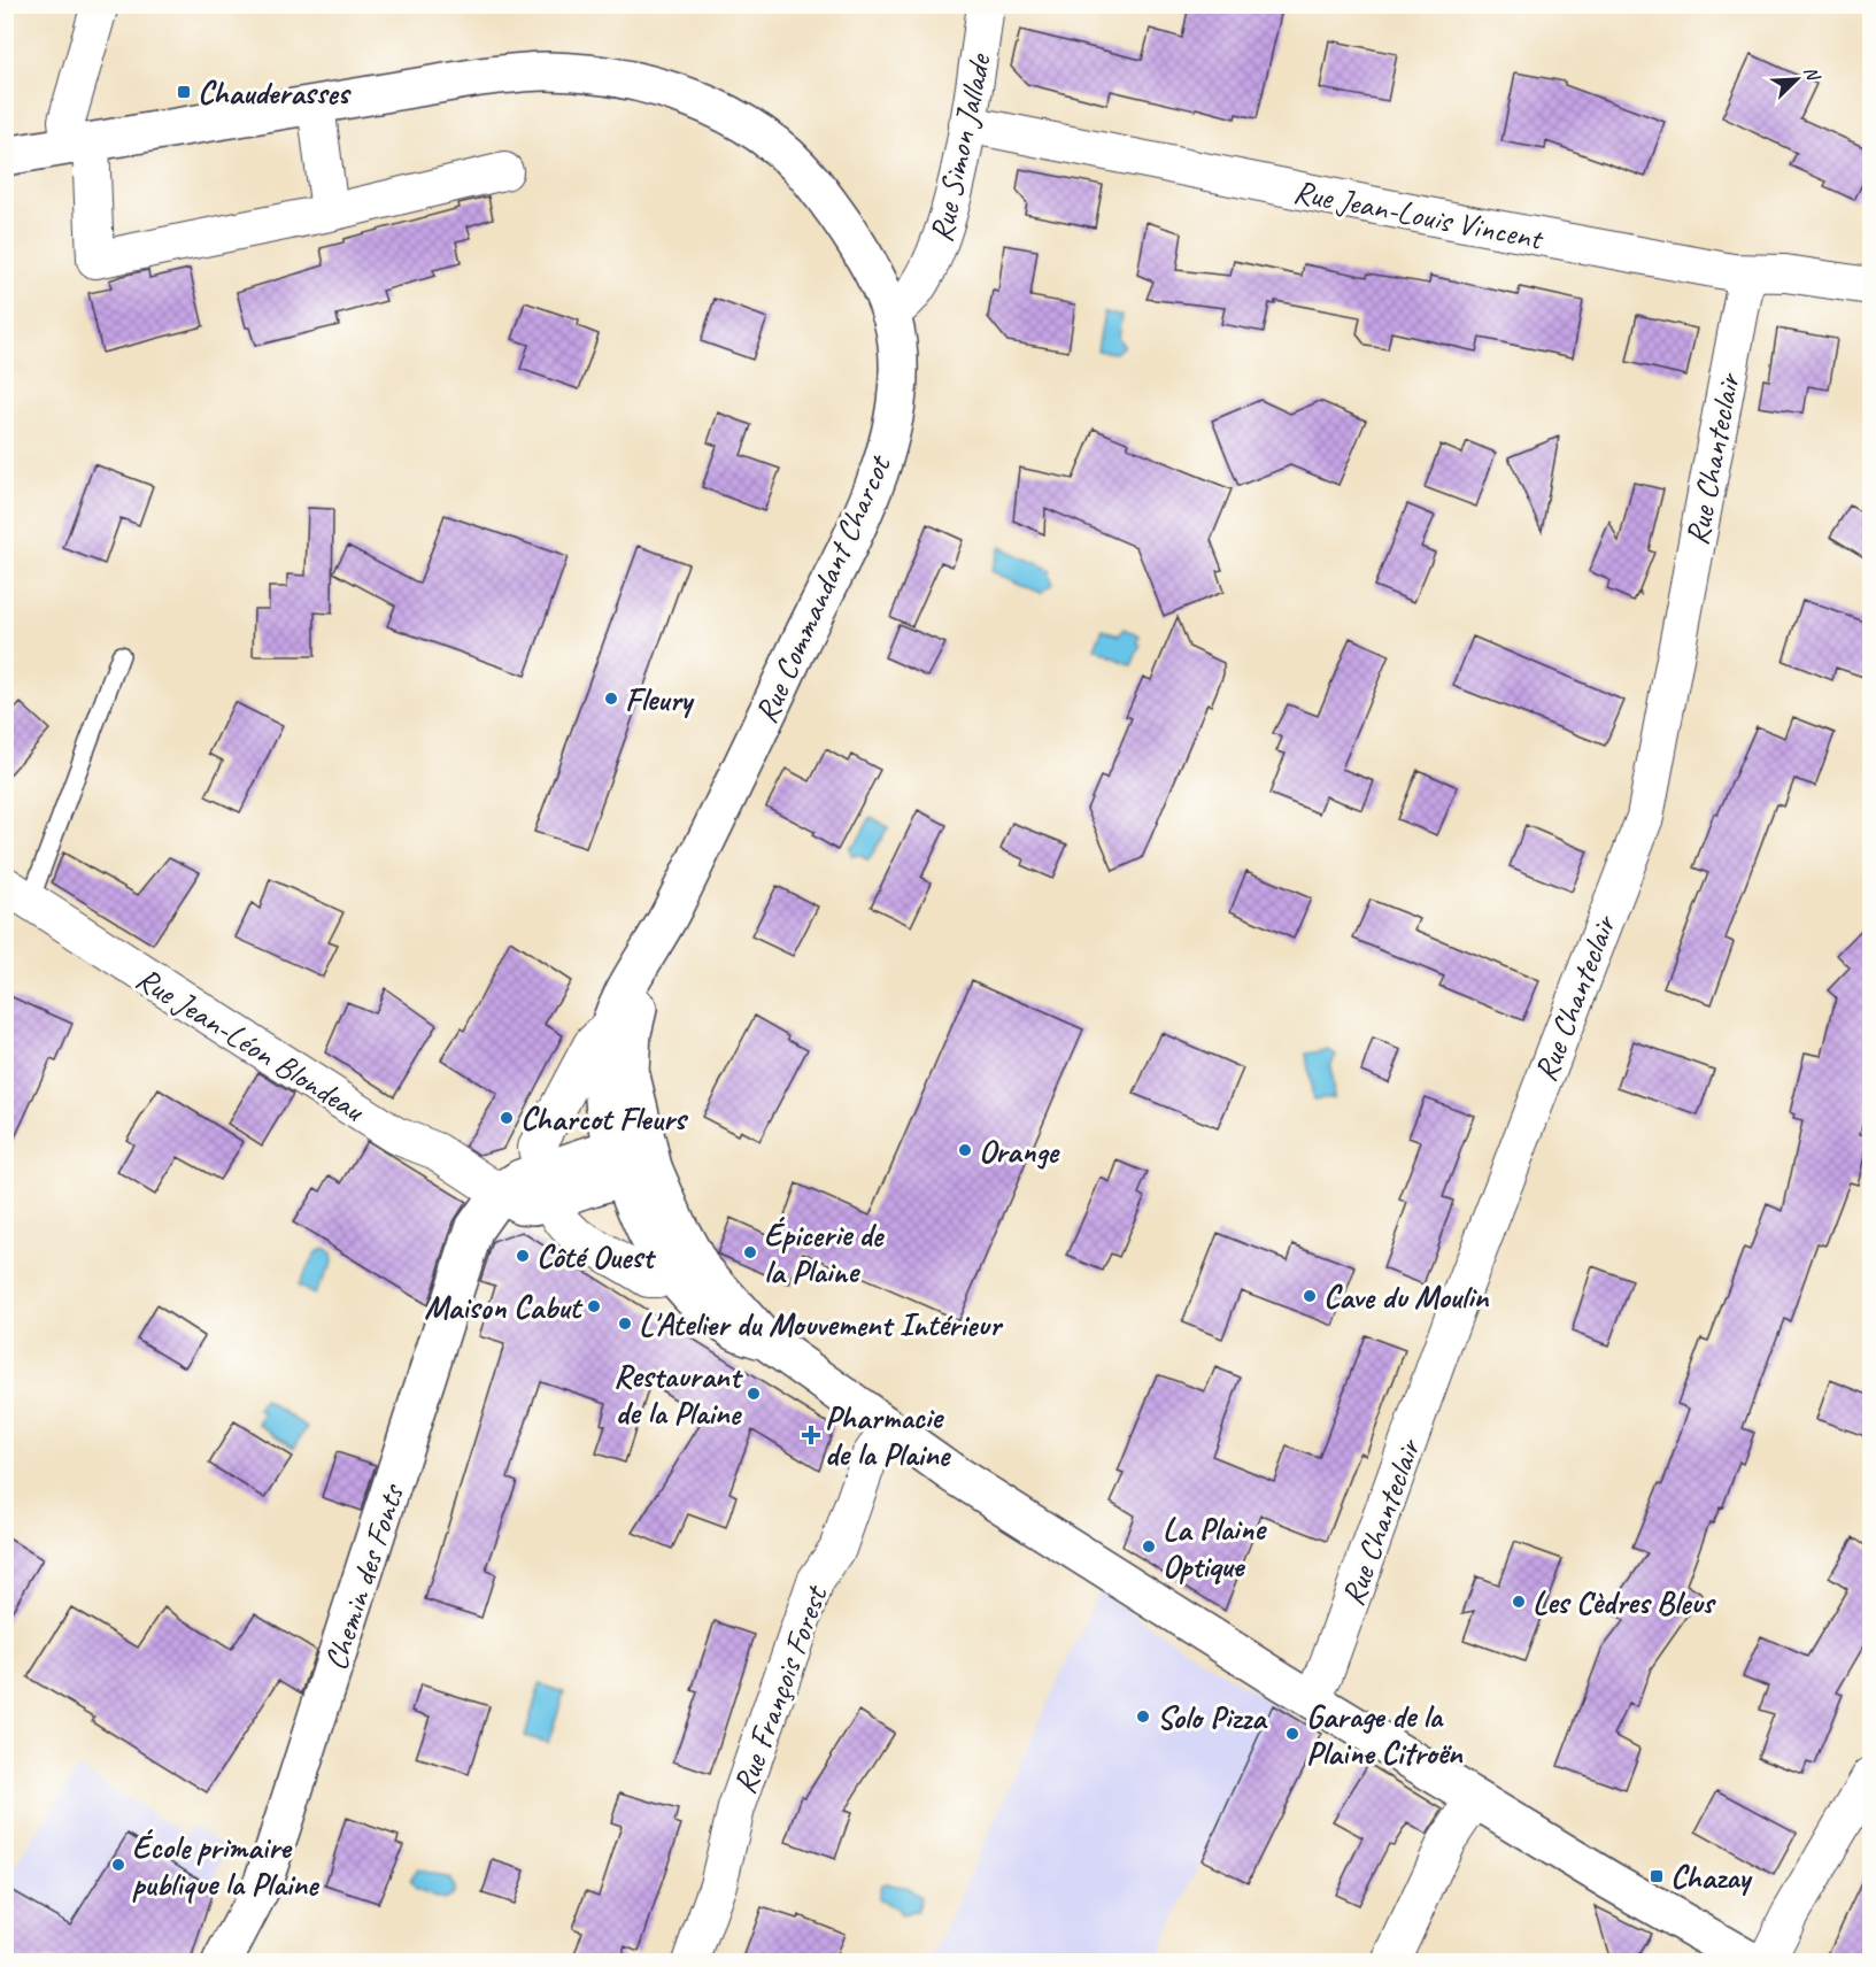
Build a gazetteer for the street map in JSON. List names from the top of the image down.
{
  "streets": {
    "main road": ["Rue Commandant Charcot", "Chemin des Fonts"],
    "street": [
      "Rue Simon Jallade",
      "Rue Jean-Louis Vincent",
      "Rue Chanteclair",
      "Rue Jean-Léon Blondeau",
      "Rue François Forest"
    ]
  },
  "crossings": [
    ["Rue Simon Jallade", "Rue Jean-Louis Vincent"],
    ["Rue Simon Jallade", "Rue Commandant Charcot"],
    ["Rue Jean-Louis Vincent", "Rue Chanteclair"],
    ["Rue Chanteclair", "Rue Commandant Charcot"],
    ["Rue Commandant Charcot", "Rue François Forest"],
    ["Rue Jean-Léon Blondeau", "Chemin des Fonts"]
  ],
  "places": {
    "transit": ["Chauderasses", "Chazay"],
    "other": [
      "Fleury",
      "Charcot Fleurs",
      "Orange",
      "Épicerie de la Plaine",
      "Côté Ouest",
      "Cave du Moulin",
      "Maison Cabut",
      "L'Atelier du Mouvement Intérieur",
      "Restaurant de la Plaine",
      "La Plaine Optique",
      "Les Cèdres Bleus",
      "Solo Pizza",
      "Garage de la Plaine Citroën",
      "École primaire publique la Plaine"
    ],
    "health": ["Pharmacie de la Plaine"]
  },
  "north": "top right"
}
